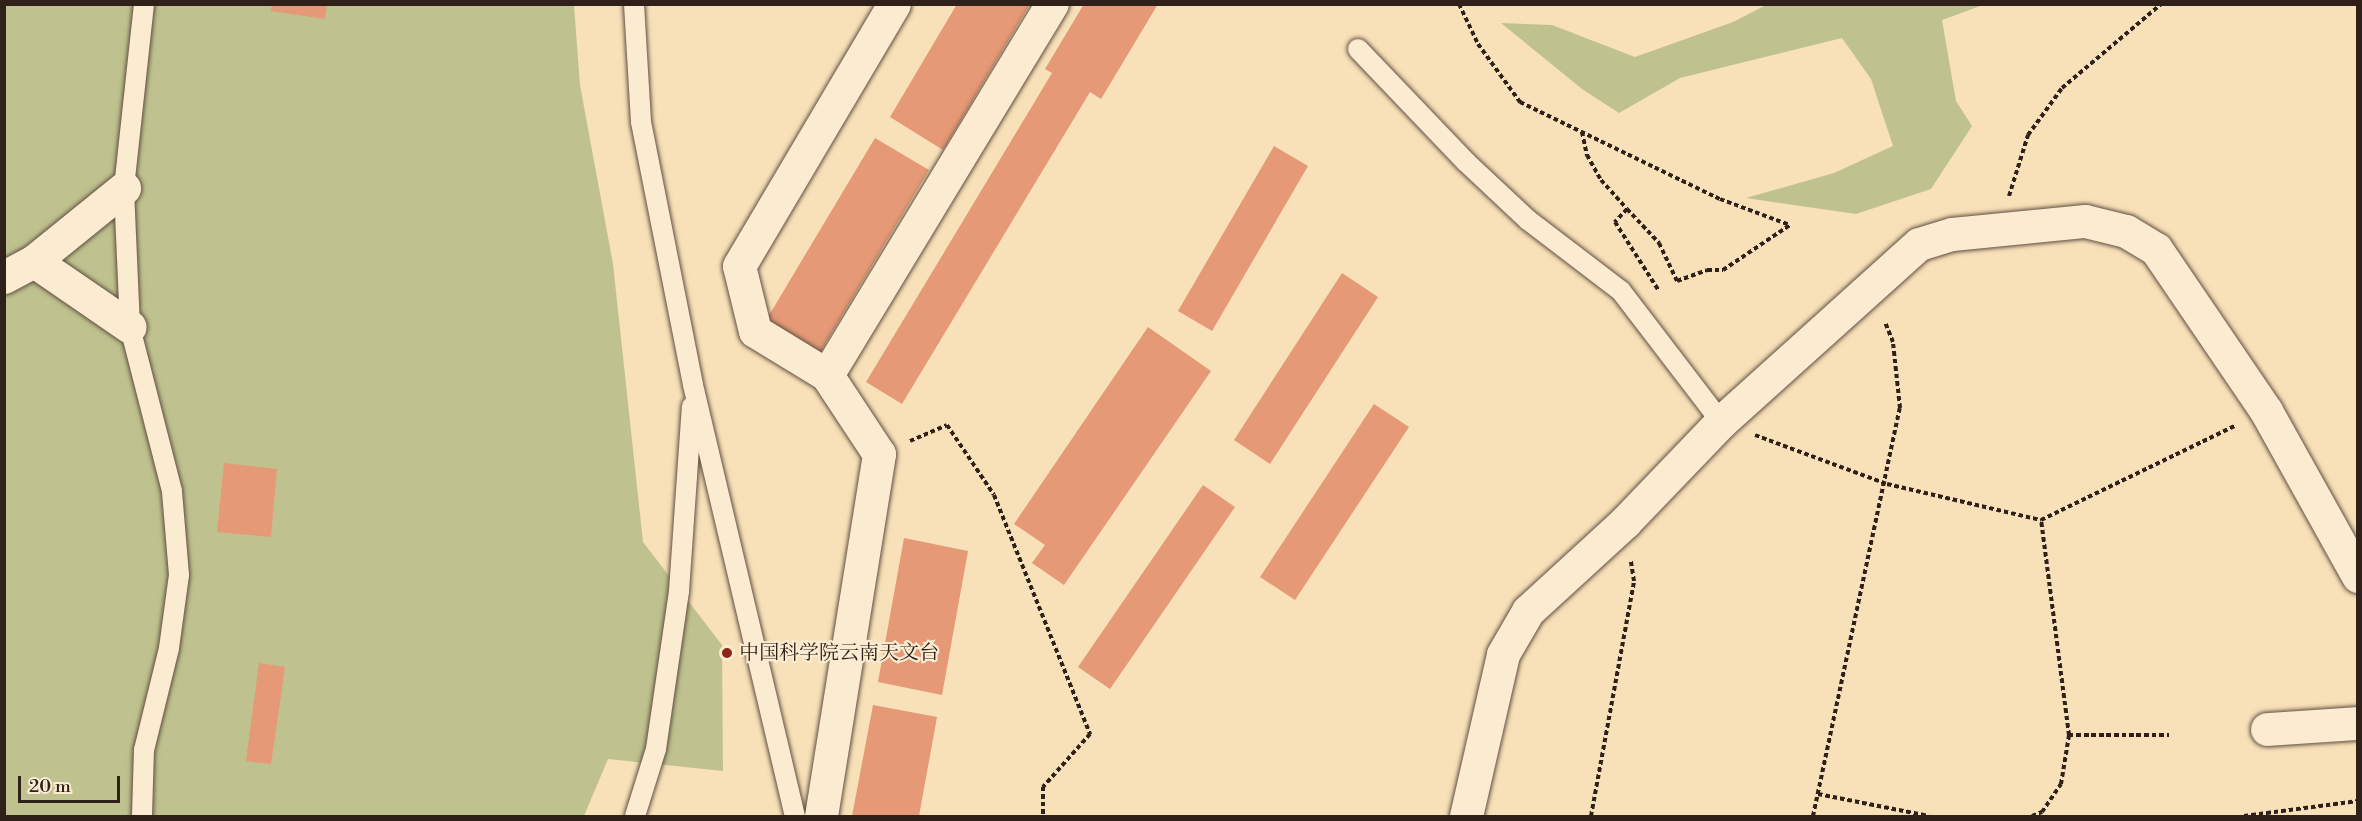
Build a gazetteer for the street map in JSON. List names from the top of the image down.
{
  "places": ["中国科学院云南天文台"],
  "scale_bar": "20 m"
}
